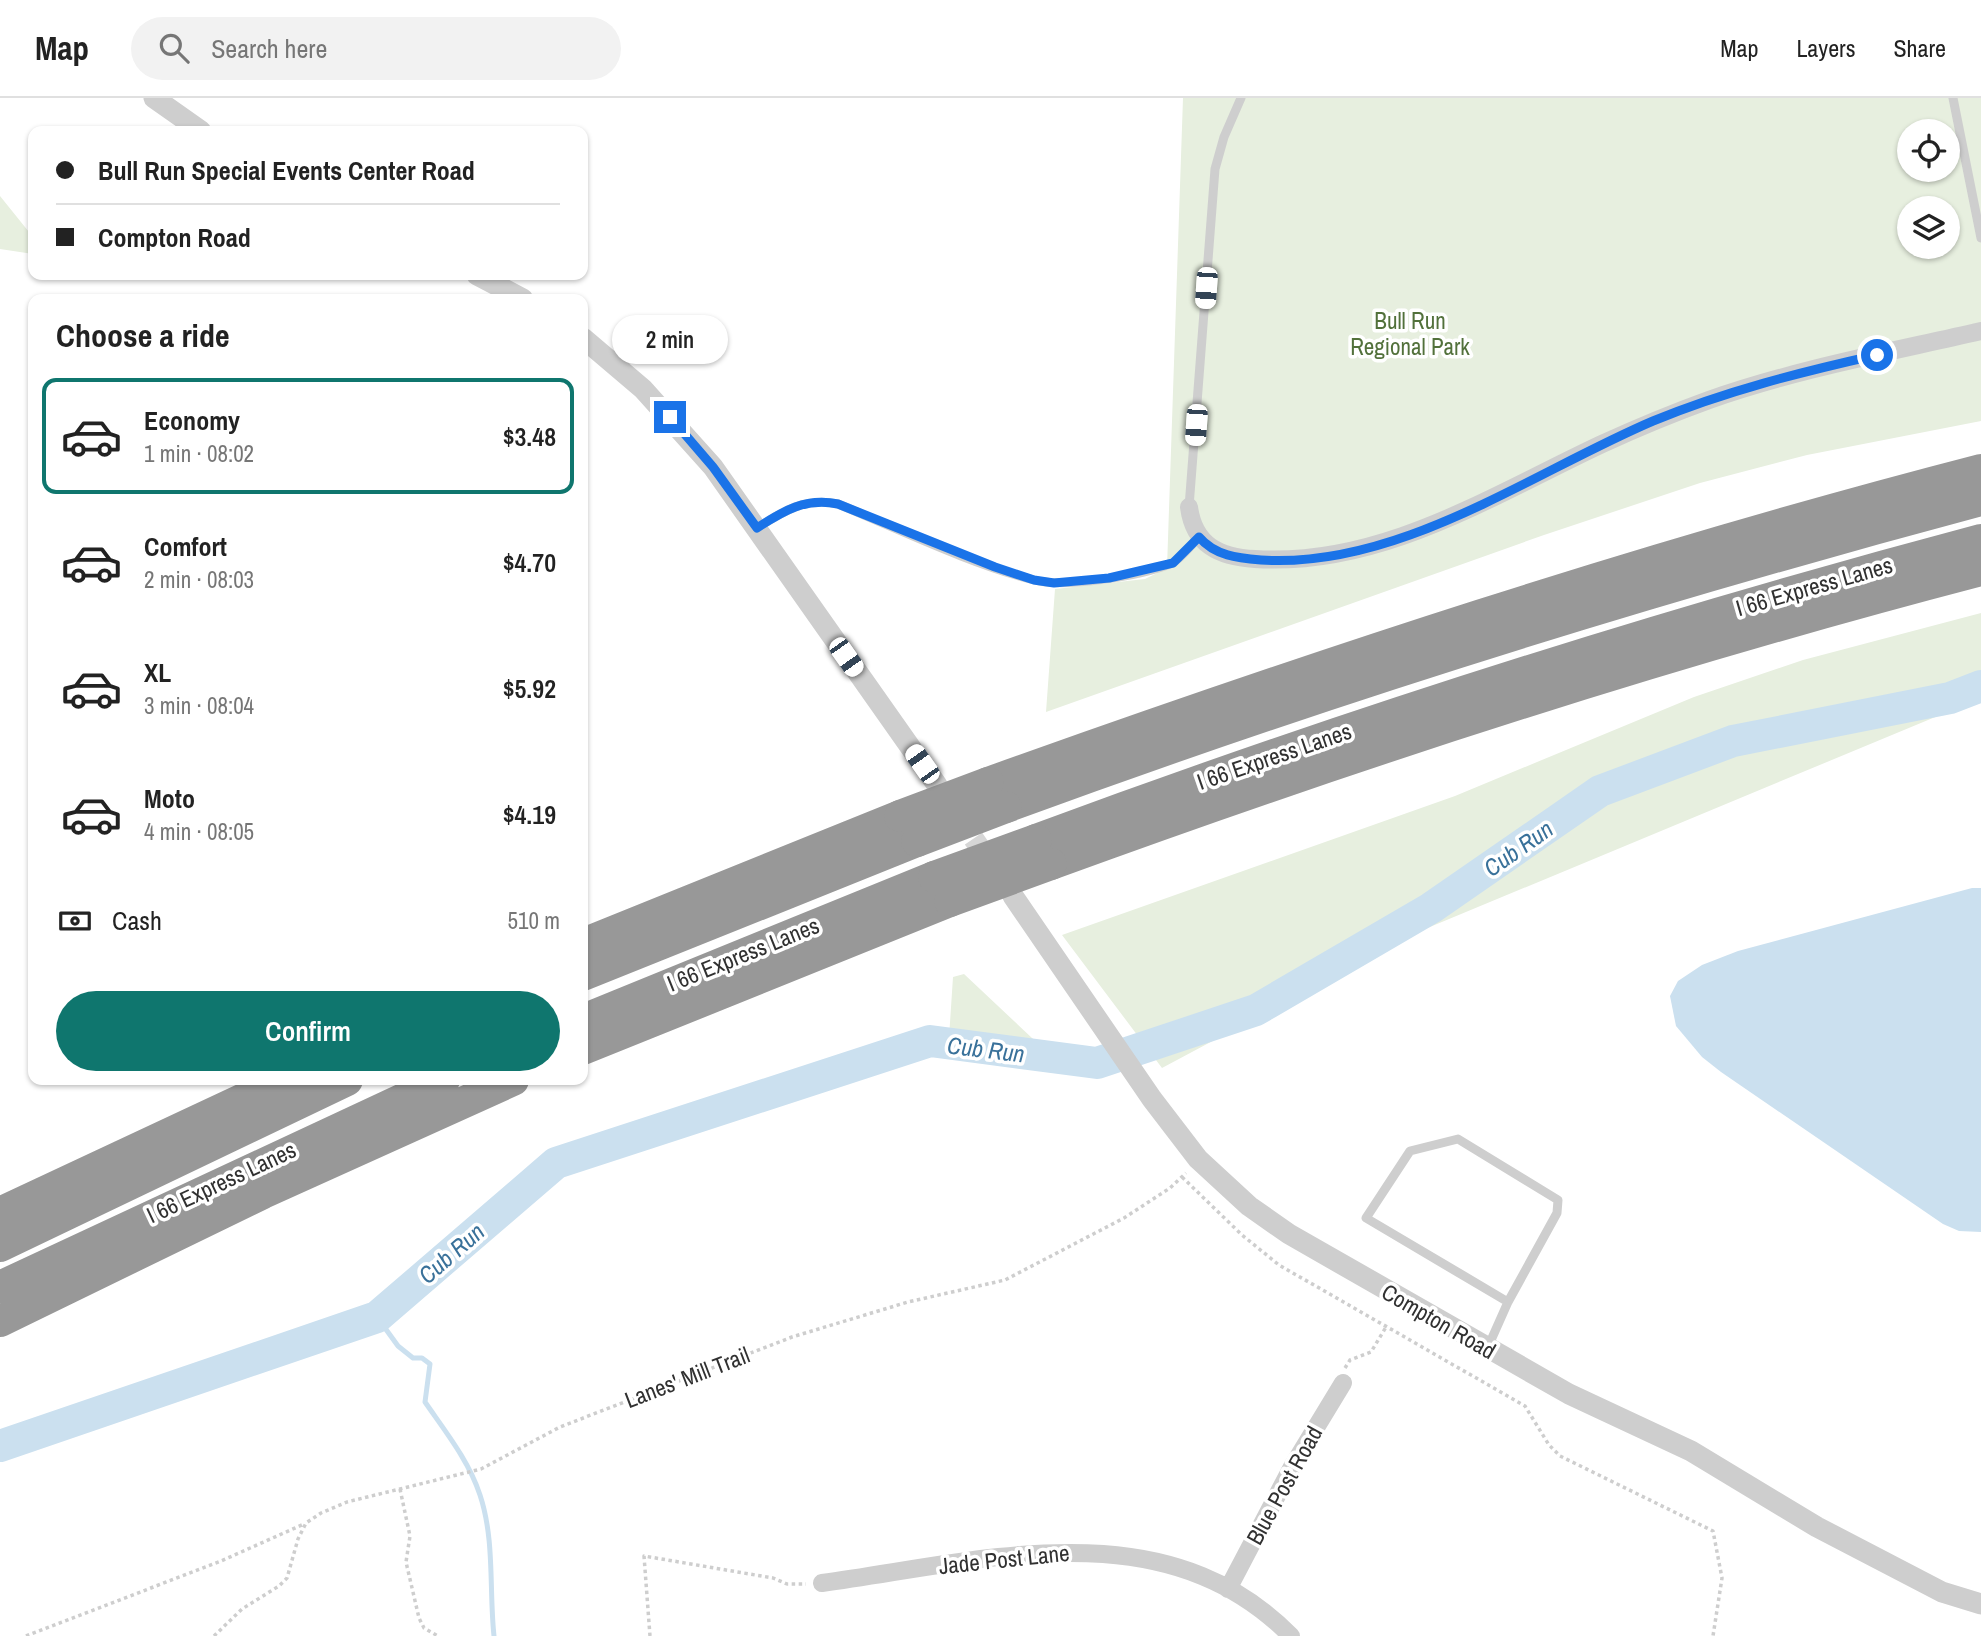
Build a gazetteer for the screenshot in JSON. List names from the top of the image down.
{
  "streets": {
    "highway": ["I 66 Express Lanes"],
    "street": ["Compton Road", "Blue Post Road", "Jade Post Lane"],
    "path": ["Lanes' Mill Trail"]
  },
  "crossings": [
    ["Compton Road", "Lanes' Mill Trail"],
    ["Blue Post Road", "Jade Post Lane"]
  ],
  "water": ["Cub Run"],
  "parks": ["Bull Run Regional Park"],
  "page": {
    "header": "Map",
    "search": "Search here",
    "nav": ["Map", "Layers", "Share"],
    "banner": ["Bull Run Special Events Center Road", "Compton Road"],
    "heading": "Choose a ride",
    "bubble": "2 min",
    "list": [
      {
        "name": "Economy",
        "note": "1 min · 08:02",
        "value": "$3.48"
      },
      {
        "name": "Comfort",
        "note": "2 min · 08:03",
        "value": "$4.70"
      },
      {
        "name": "XL",
        "note": "3 min · 08:04",
        "value": "$5.92"
      },
      {
        "name": "Moto",
        "note": "4 min · 08:05",
        "value": "$4.19"
      }
    ],
    "pay": ["Cash", "510 m"],
    "buttons": "Confirm"
  }
}
